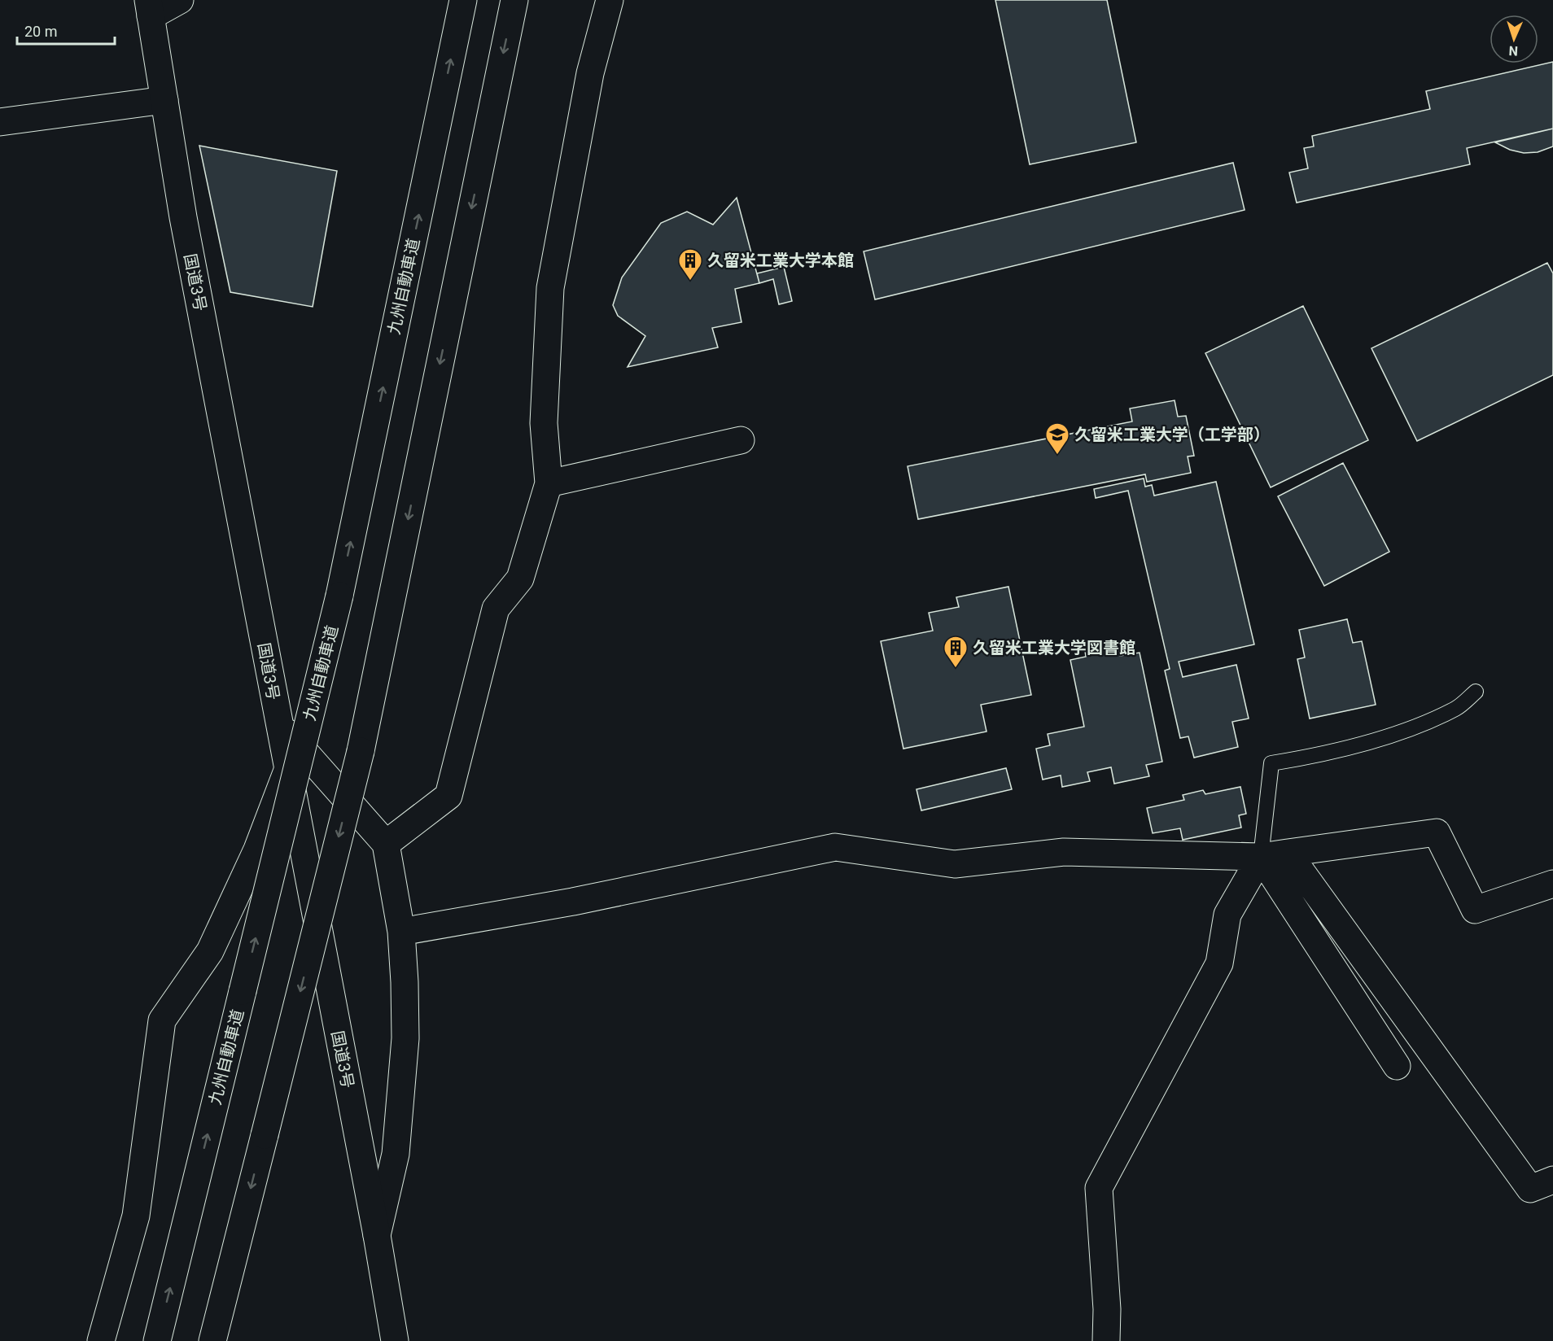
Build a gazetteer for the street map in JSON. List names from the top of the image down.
{
  "streets": {
    "main road": ["国道3号", "九州自動車道"]
  },
  "places": {
    "building": ["久留米工業大学本館", "久留米工業大学図書館"],
    "school or university": ["久留米工業大学（工学部）"]
  },
  "scale_bar": "20 m",
  "north": "bottom"
}
